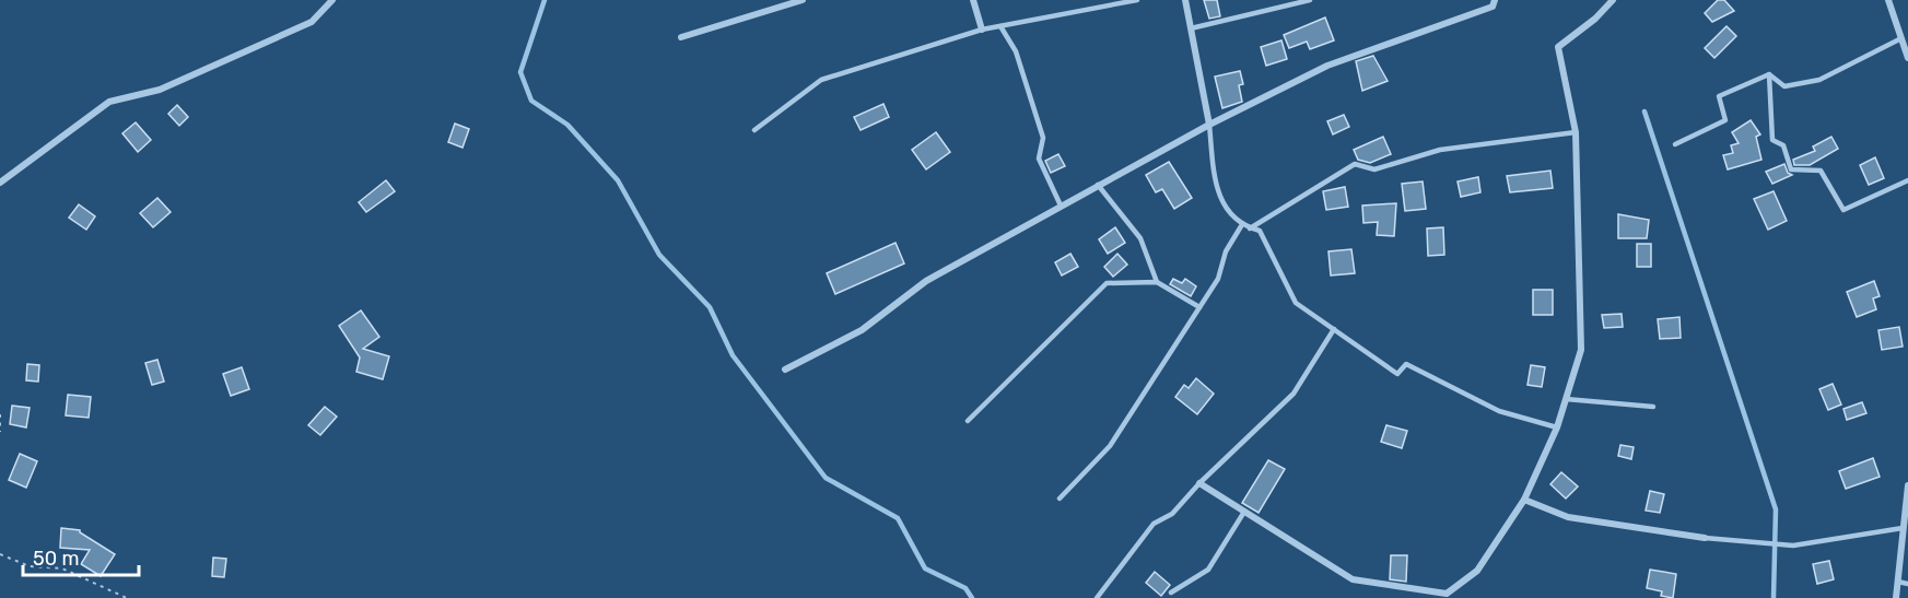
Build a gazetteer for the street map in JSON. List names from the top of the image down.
{
  "scale_bar": "50 m"
}
